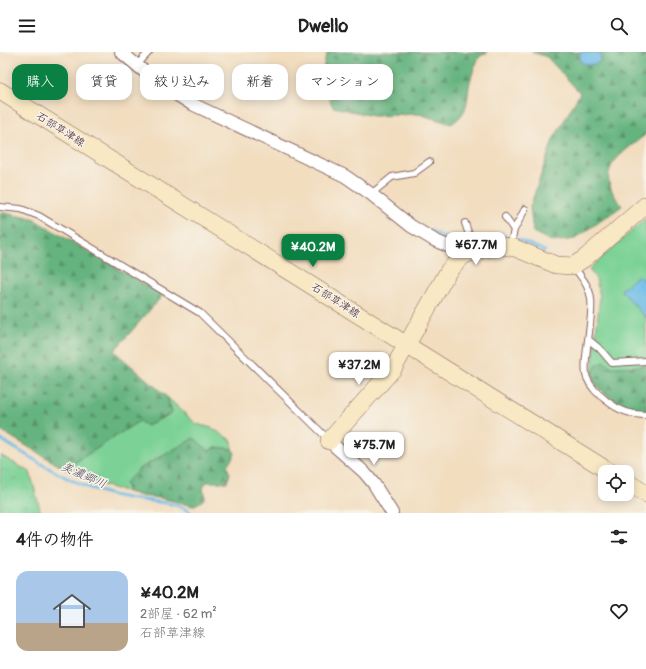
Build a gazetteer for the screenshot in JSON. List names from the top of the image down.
{
  "streets": {
    "main road": ["石部草津線"]
  },
  "water": ["美濃郷川"],
  "page": {
    "header": "Dwello",
    "chip": [
      "購入",
      "賃貸",
      "絞り込み",
      "新着",
      "マンション"
    ],
    "price": [
      "¥67.7M",
      "¥40.2M",
      "¥37.2M",
      "¥75.7M"
    ],
    "heading": "4件の物件",
    "list": [
      {
        "name": "¥40.2M",
        "note": "2部屋 · 62 m² · 石部草津線"
      }
    ]
  }
}
